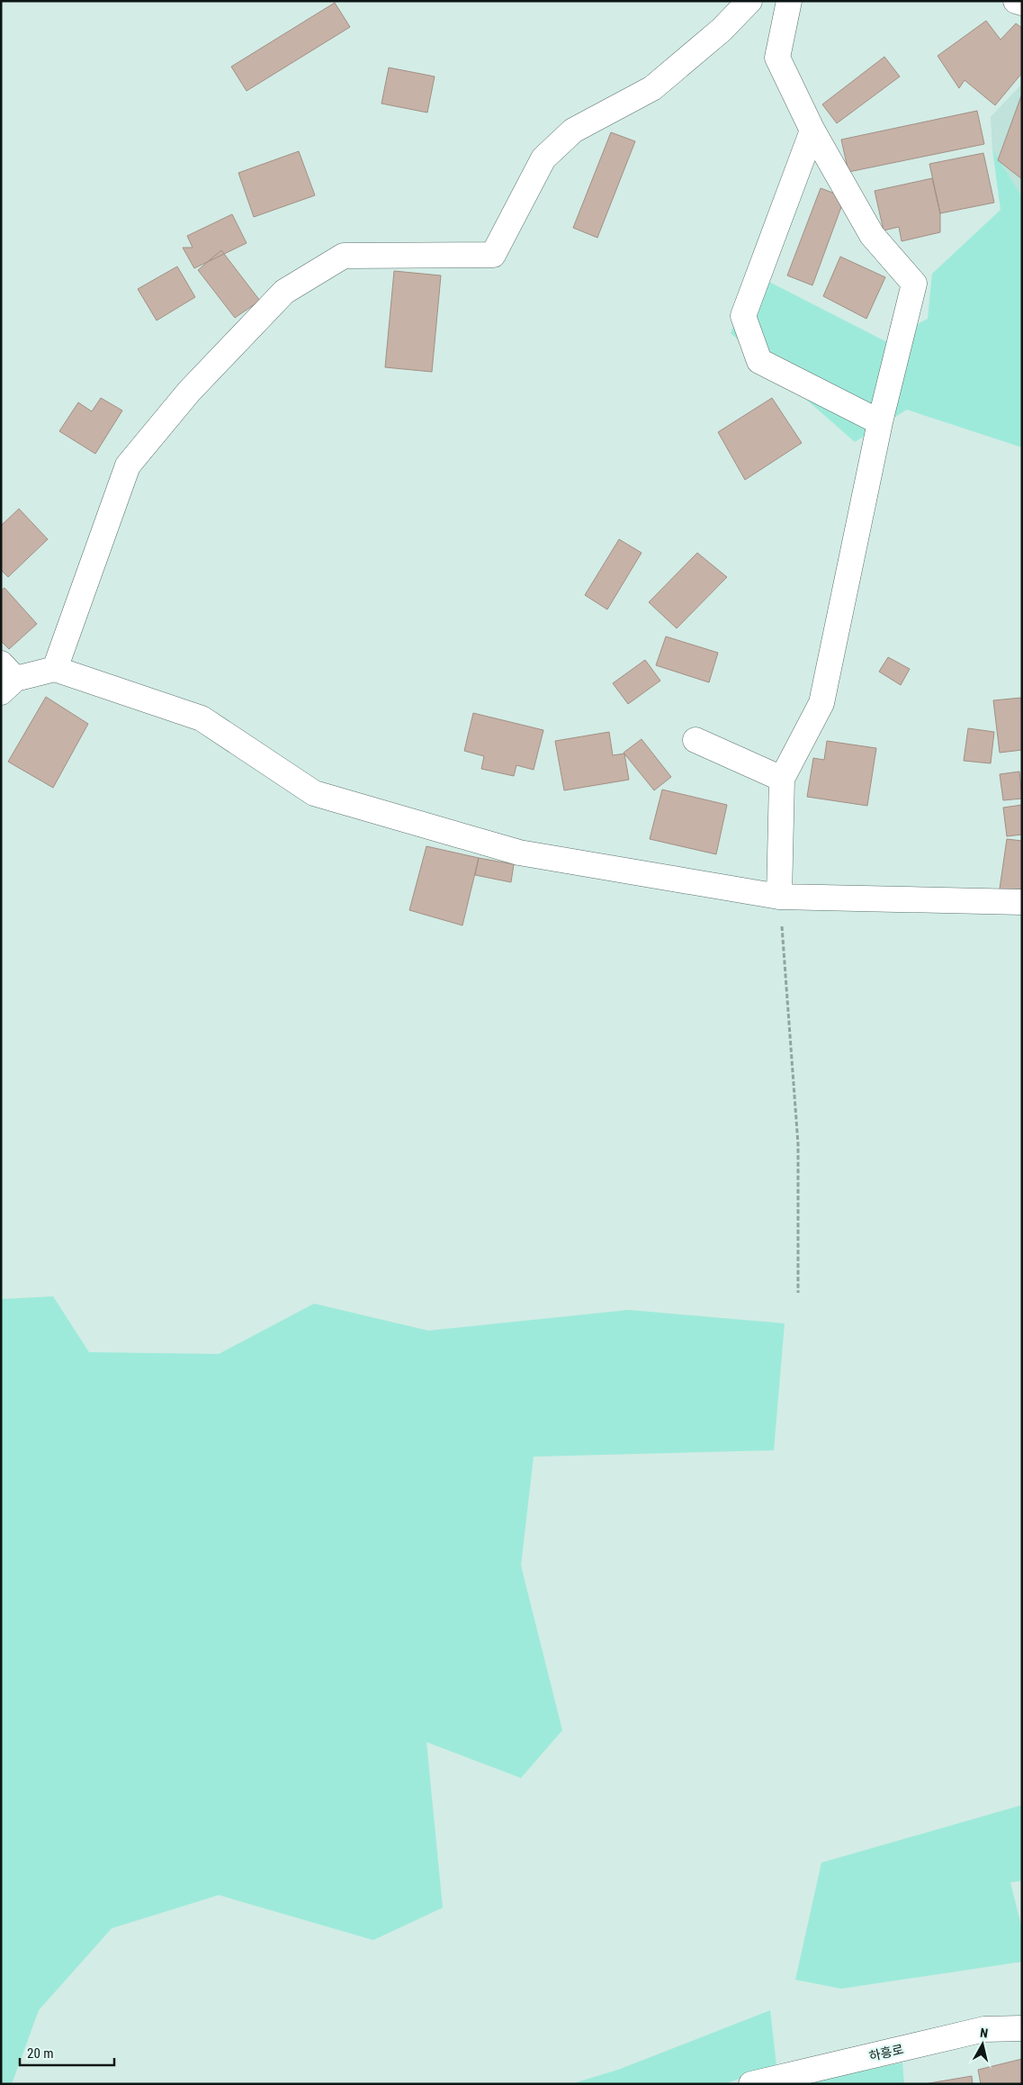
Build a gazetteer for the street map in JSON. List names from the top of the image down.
{
  "streets": {
    "street": ["하흥로"]
  },
  "scale_bar": "20 m",
  "north": "top"
}
